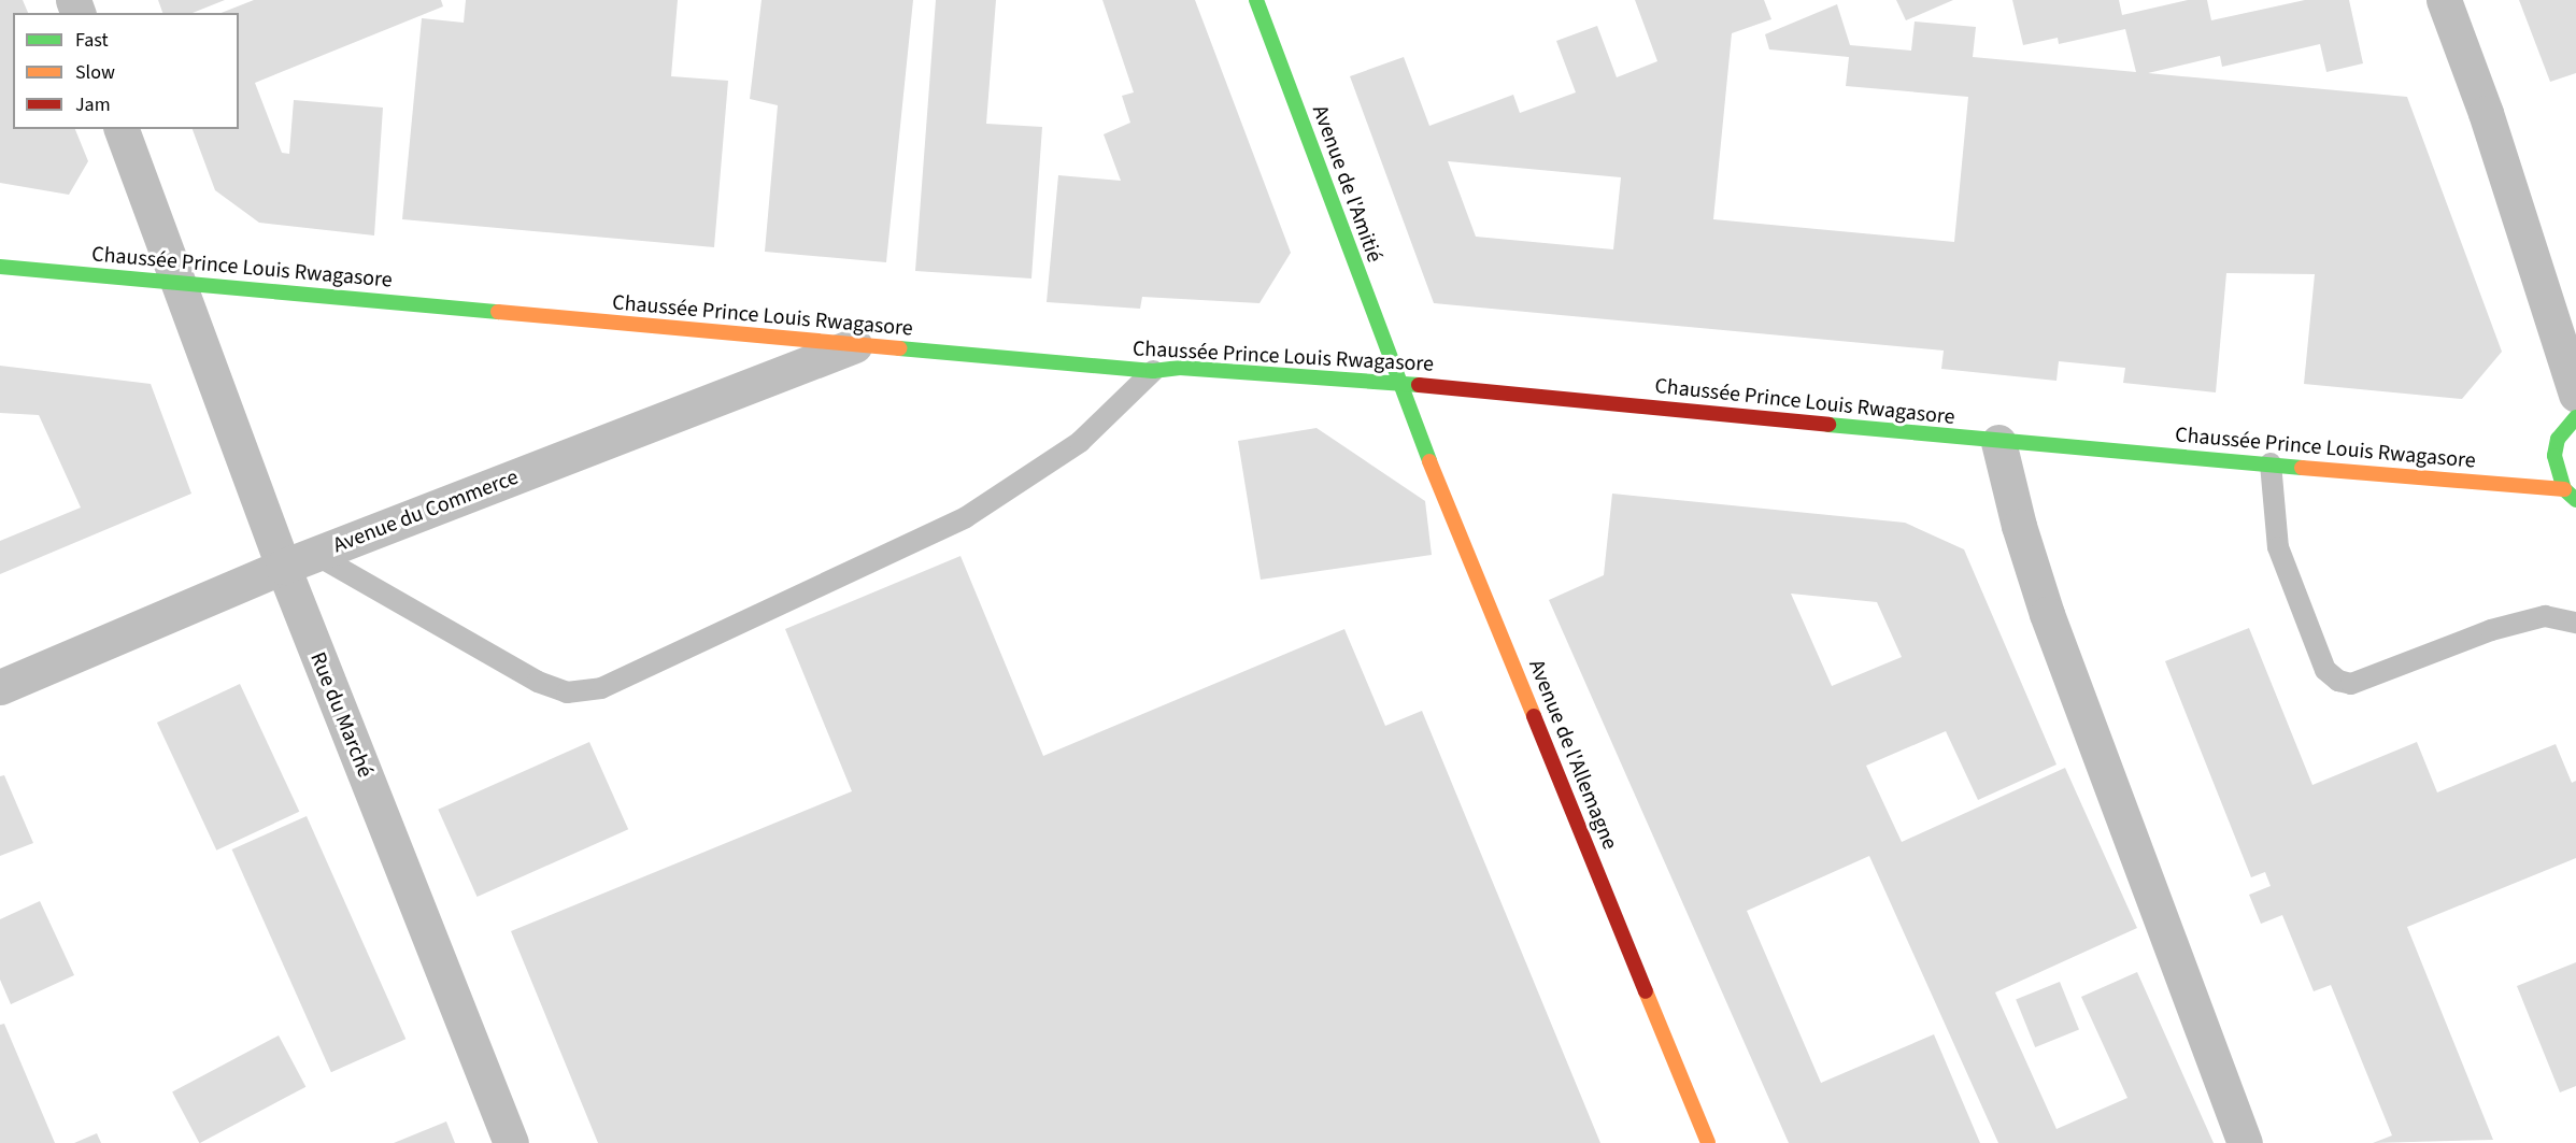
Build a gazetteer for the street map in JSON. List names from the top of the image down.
{
  "streets": {
    "street": [
      "Avenue de l'Amitié",
      "Chaussée Prince Louis Rwagasore",
      "Avenue du Commerce",
      "Rue du Marché",
      "Avenue de l'Allemagne"
    ]
  },
  "crossings": [
    ["Avenue de l'Amitié", "Chaussée Prince Louis Rwagasore"],
    ["Avenue de l'Amitié", "Avenue de l'Allemagne"],
    ["Chaussée Prince Louis Rwagasore", "Avenue du Commerce"],
    ["Chaussée Prince Louis Rwagasore", "Rue du Marché"],
    ["Chaussée Prince Louis Rwagasore", "Avenue de l'Allemagne"],
    ["Avenue du Commerce", "Rue du Marché"]
  ],
  "legend": ["Fast", "Slow", "Jam"]
}
